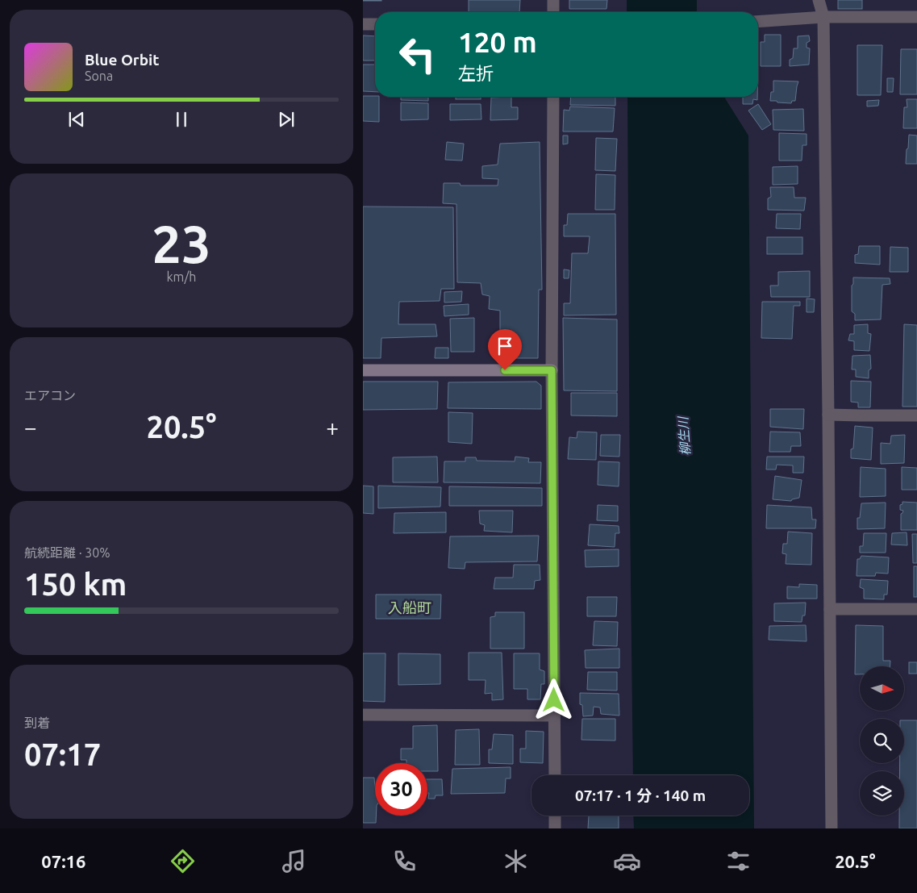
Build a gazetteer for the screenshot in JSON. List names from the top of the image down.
{
  "districts": ["入船町"],
  "water": ["柳生川"],
  "north": "right",
  "page": {
    "turn": ["120 m", "左折"],
    "song": ["Blue Orbit", "Sona"],
    "tile": [
      ["23", "km/h"],
      "エアコン",
      ["航続距離 · 30%", "150 km"],
      ["到着", "07:17"]
    ],
    "heat": ["−", "20.5°", "+"],
    "limit": "30",
    "trip": "07:17 · 1 分 · 140 m",
    "tabs": ["07:16", "20.5°"]
  }
}
